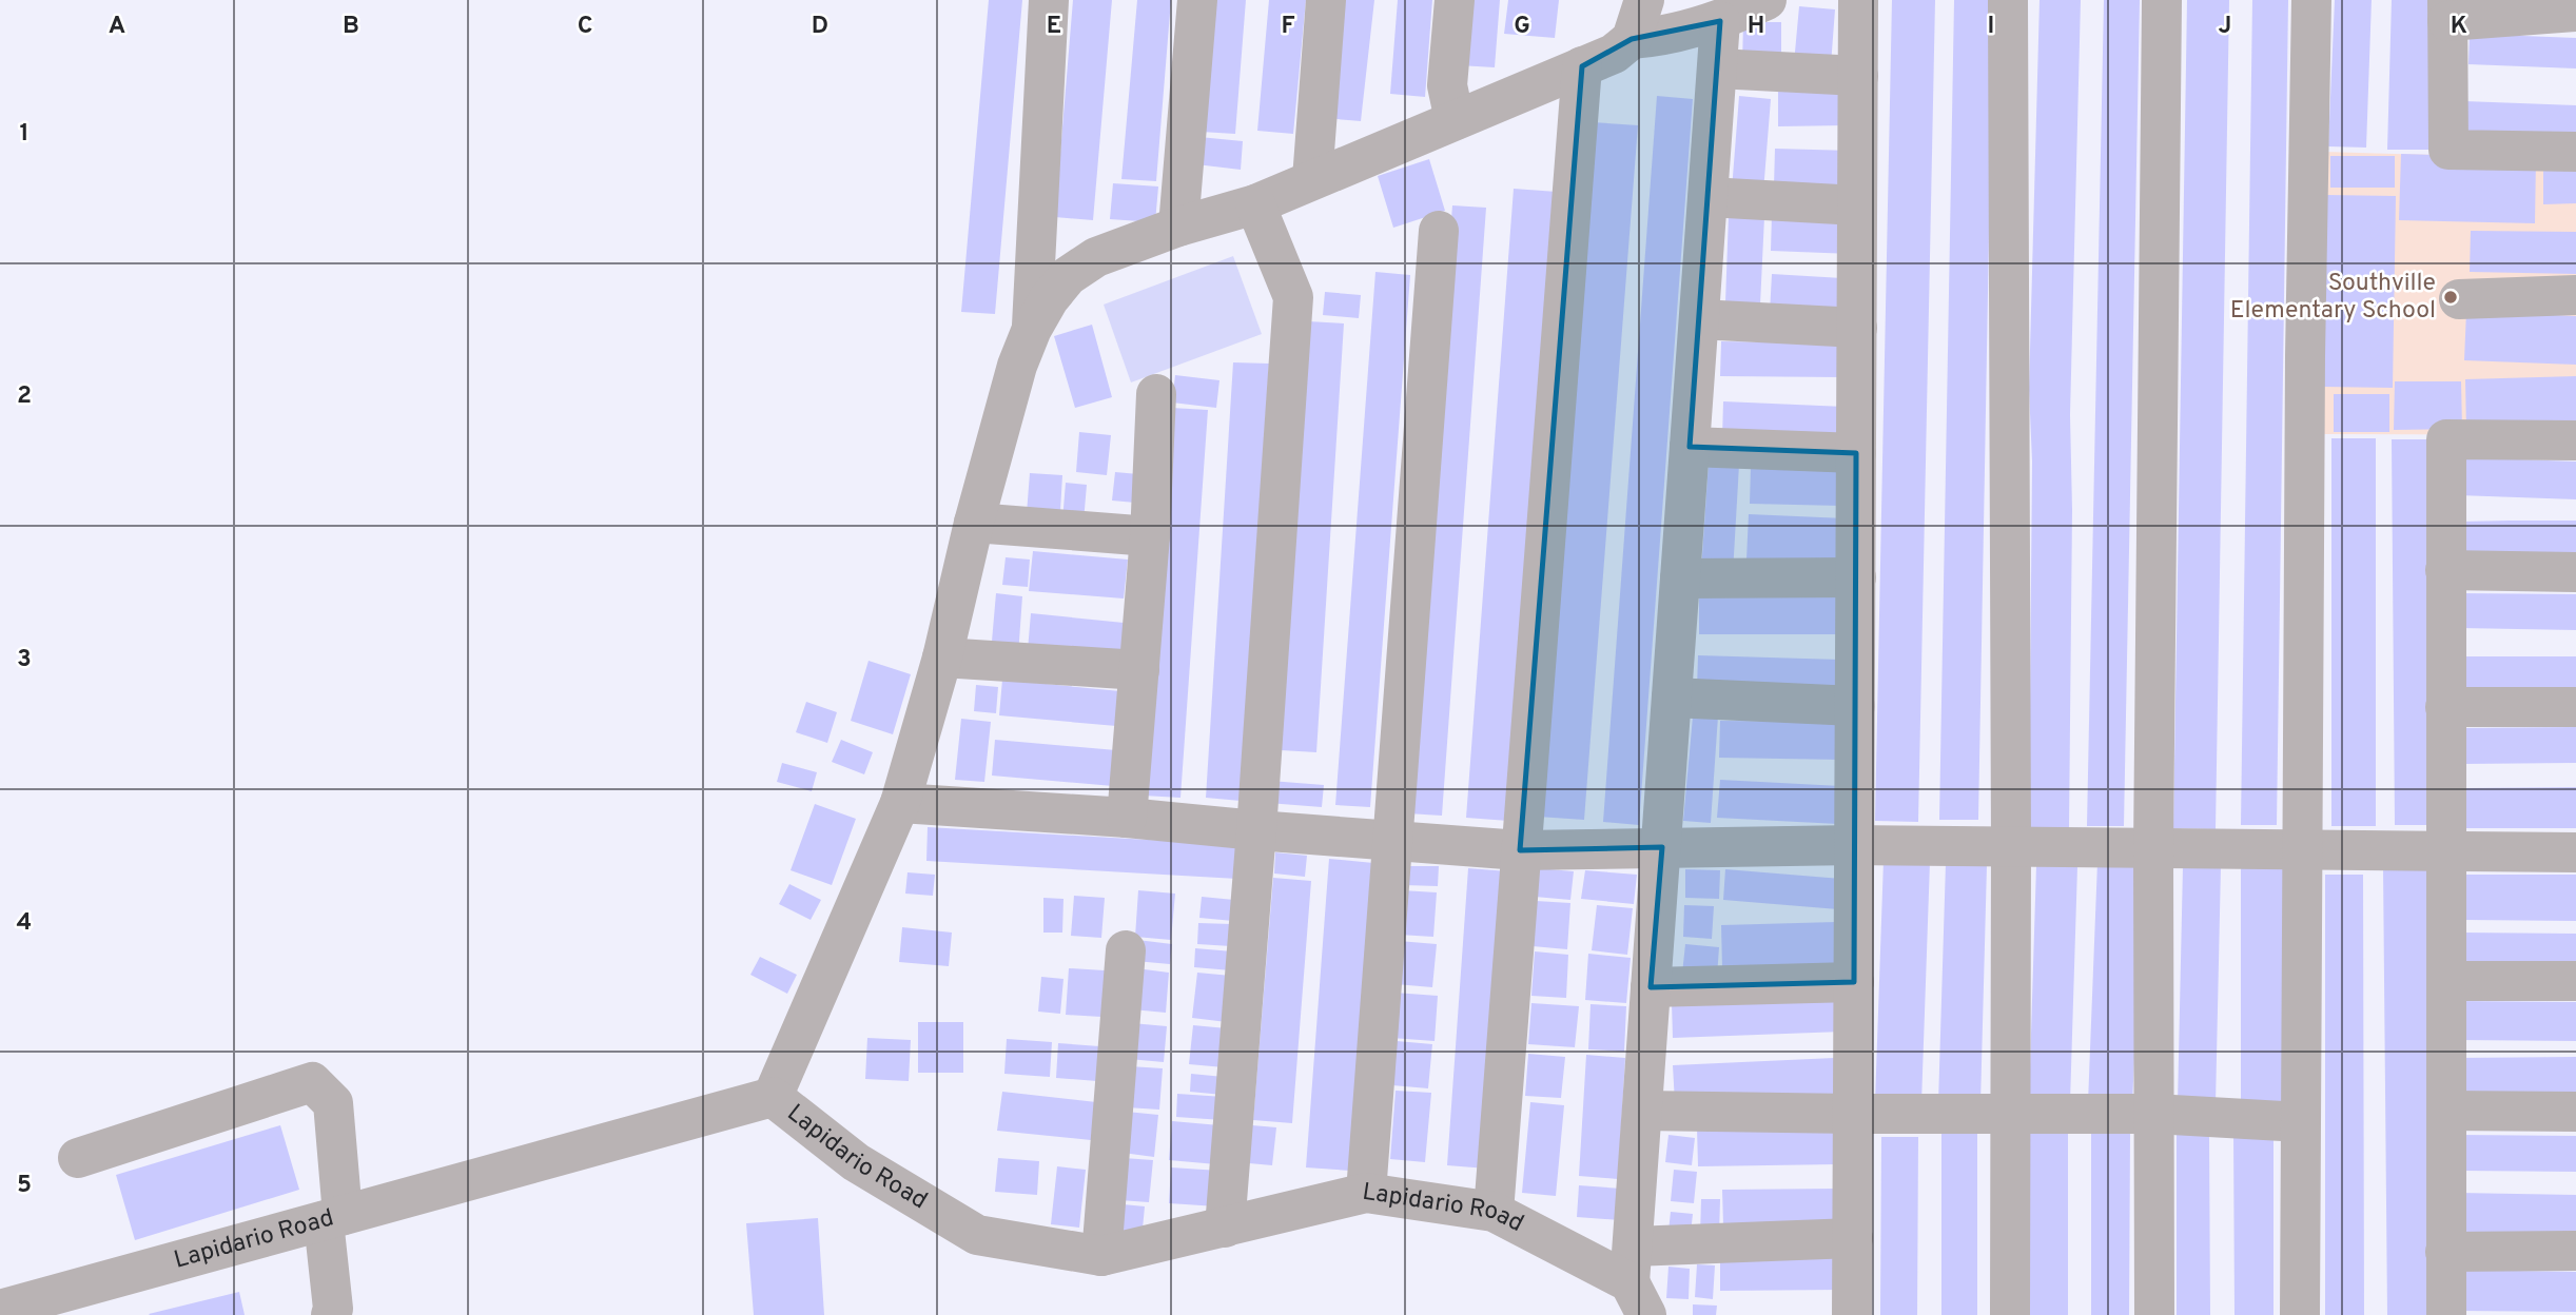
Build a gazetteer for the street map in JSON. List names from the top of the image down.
{
  "streets": {
    "street": ["Lapidario Road"]
  },
  "places": ["Southville Elementary School"],
  "grid": {
    "columns": [
      "A",
      "B",
      "C",
      "D",
      "E",
      "F",
      "G",
      "H",
      "I",
      "J",
      "K"
    ],
    "rows": [
      "1",
      "2",
      "3",
      "4",
      "5"
    ]
  }
}
